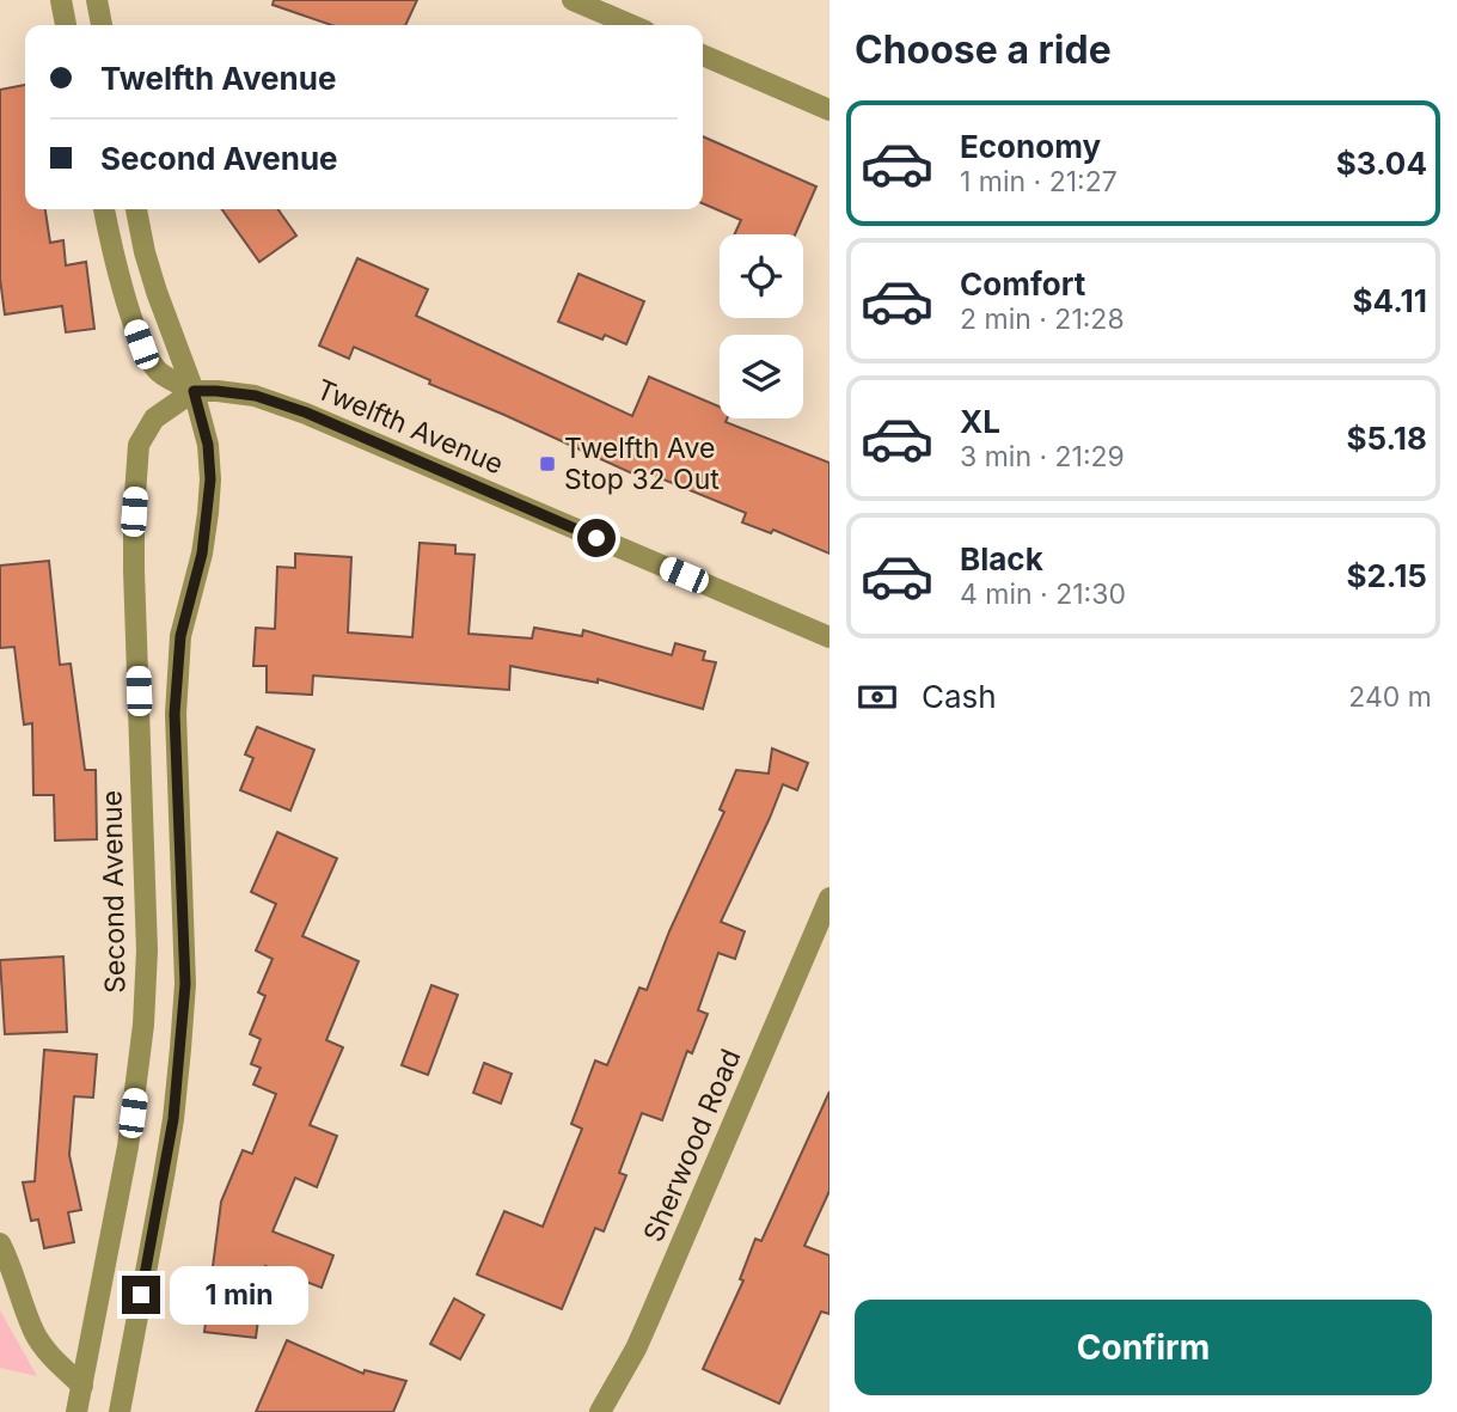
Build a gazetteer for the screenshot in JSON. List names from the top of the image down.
{
  "streets": {
    "street": ["Twelfth Avenue", "Second Avenue", "Sherwood Road"]
  },
  "crossings": [
    ["Twelfth Avenue", "Second Avenue"]
  ],
  "places": {
    "transit": ["Twelfth Ave Stop 32 Out"]
  },
  "page": {
    "heading": "Choose a ride",
    "banner": ["Twelfth Avenue", "Second Avenue"],
    "list": [
      {
        "name": "Economy",
        "note": "1 min · 21:27",
        "value": "$3.04"
      },
      {
        "name": "Comfort",
        "note": "2 min · 21:28",
        "value": "$4.11"
      },
      {
        "name": "XL",
        "note": "3 min · 21:29",
        "value": "$5.18"
      },
      {
        "name": "Black",
        "note": "4 min · 21:30",
        "value": "$2.15"
      }
    ],
    "pay": ["Cash", "240 m"],
    "bubble": "1 min",
    "buttons": "Confirm"
  }
}
